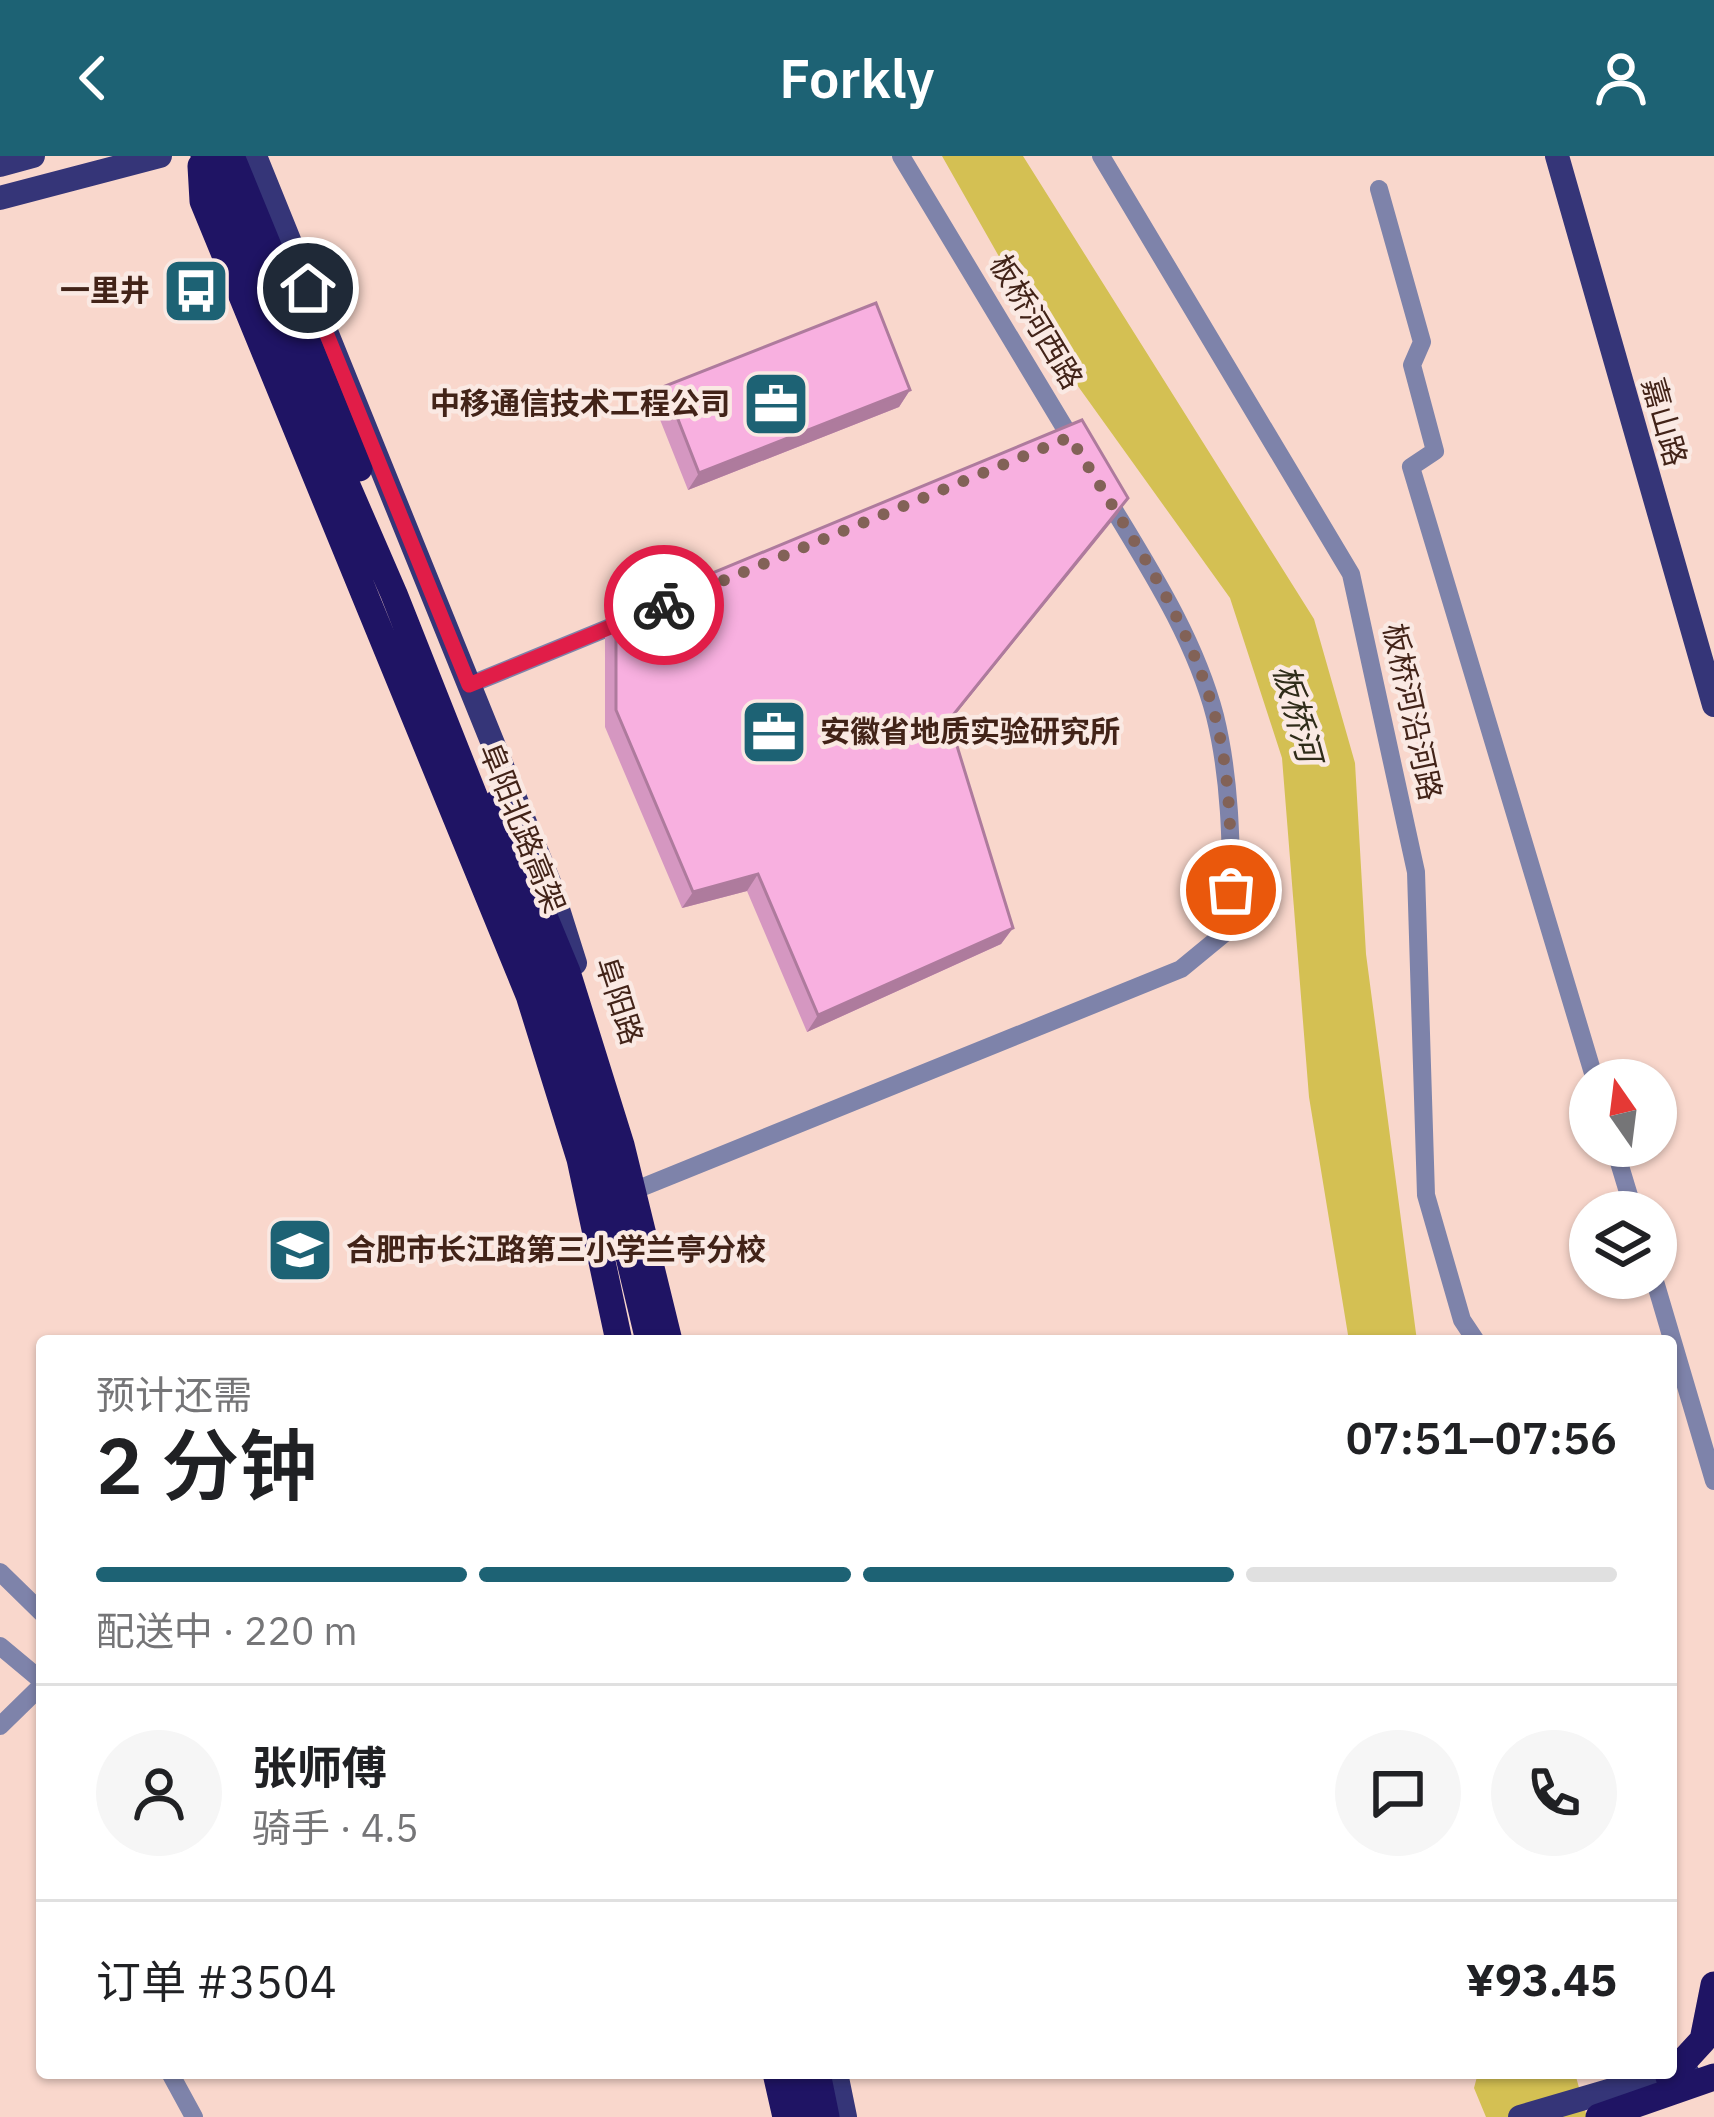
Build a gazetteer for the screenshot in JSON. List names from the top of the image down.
{
  "streets": {
    "highway": ["阜阳北路高架"],
    "main road": ["嘉山路", "阜阳路"],
    "street": ["板桥河西路", "板桥河沿河路"]
  },
  "water": ["板桥河"],
  "places": {
    "bus stop": ["一里井"],
    "office": ["中移通信技术工程公司", "安徽省地质实验研究所"],
    "school or university": ["合肥市长江路第三小学兰亭分校"]
  },
  "north": "top",
  "page": {
    "header": "Forkly",
    "heading": ["2 分钟", "预计还需", "07:51–07:56"],
    "panel": [
      "张师傅",
      "骑手 · 4.5",
      "订单 #3504",
      "¥93.45"
    ],
    "bar": "配送中 · 220 m"
  }
}
